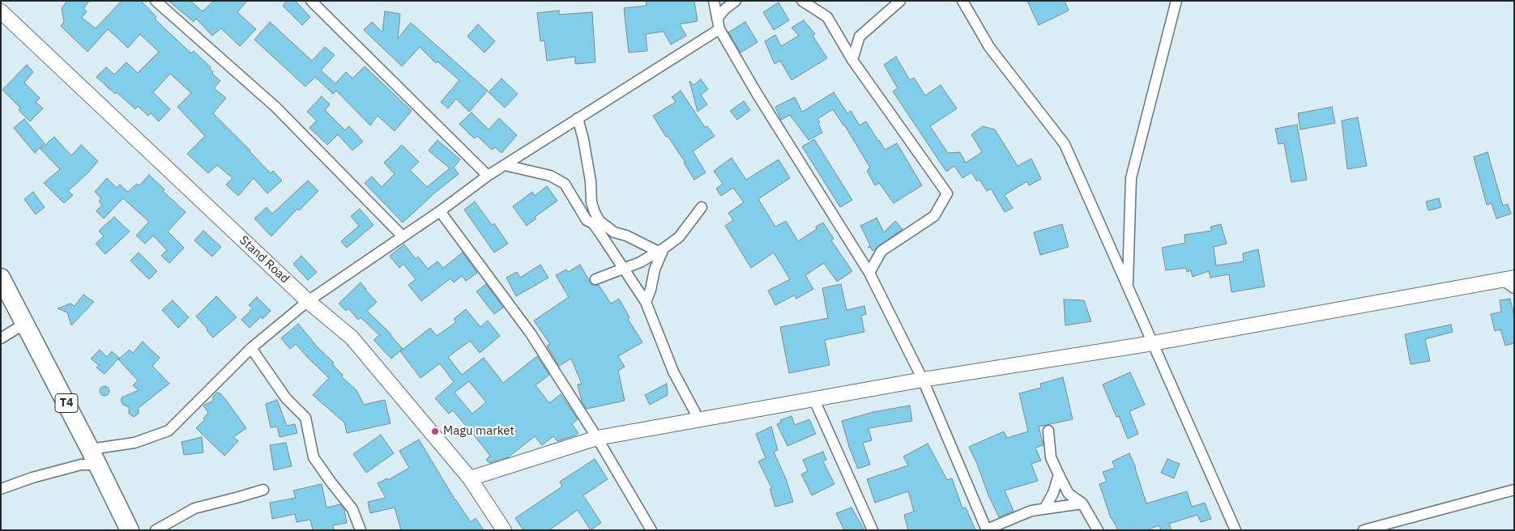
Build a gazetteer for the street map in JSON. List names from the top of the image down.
{
  "streets": {
    "highway": ["T4"],
    "street": ["Stand Road"]
  },
  "places": ["Magu market"]
}
